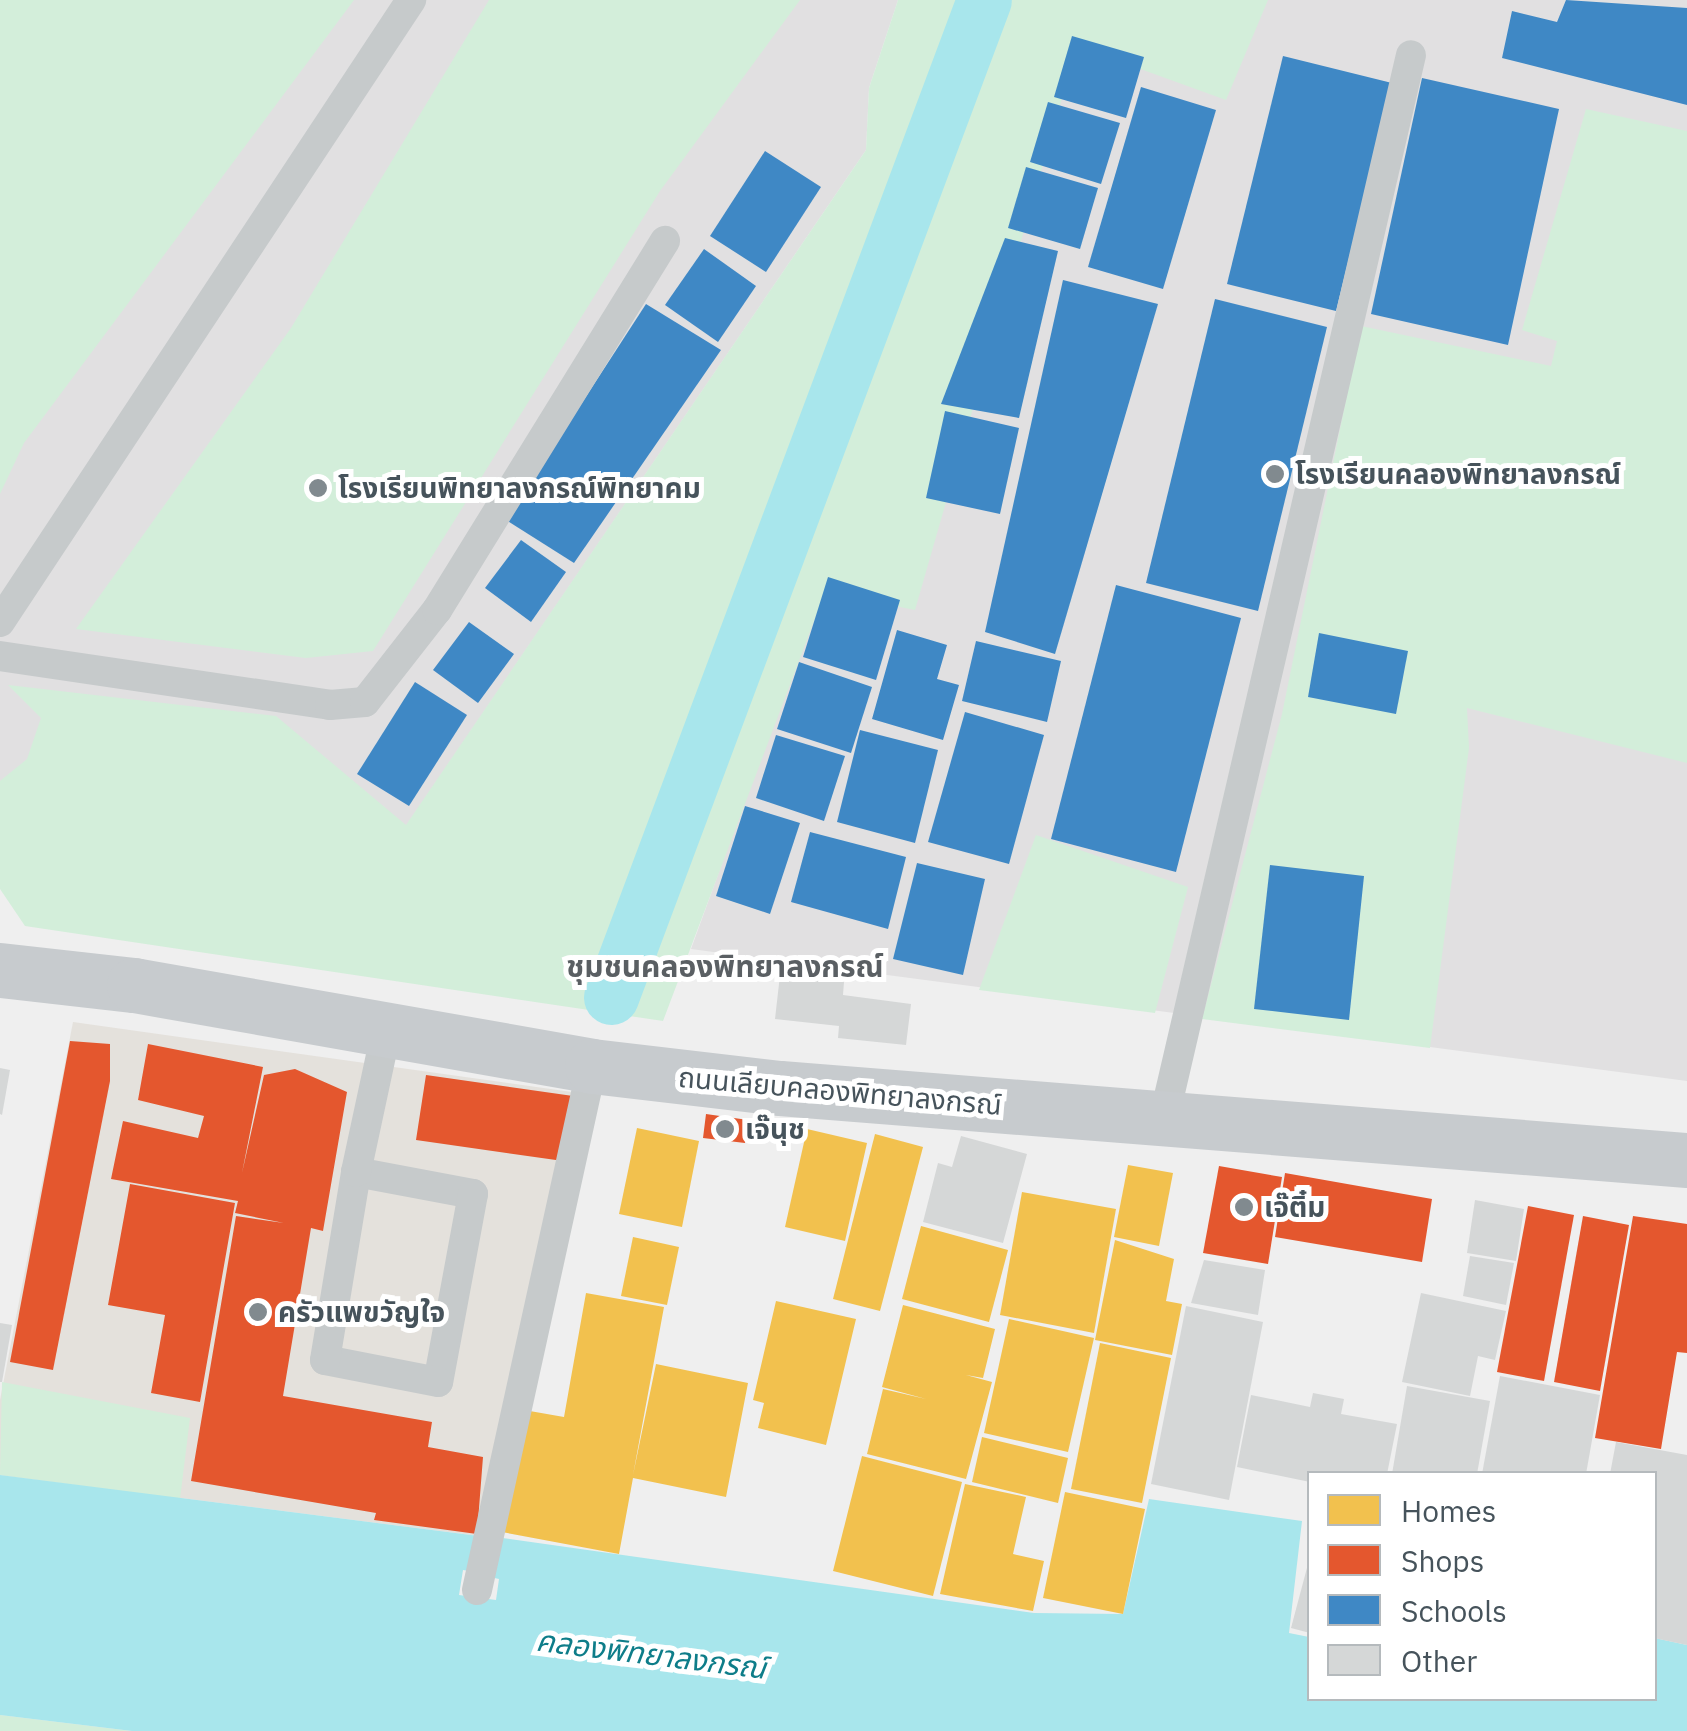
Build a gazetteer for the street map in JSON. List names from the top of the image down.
{
  "streets": {
    "main road": ["ถนนเลียบคลองพิทยาลงกรณ์"]
  },
  "districts": ["ชุมชนคลองพิทยาลงกรณ์"],
  "water": ["คลองพิทยาลงกรณ์"],
  "places": [
    "โรงเรียนคลองพิทยาลงกรณ์",
    "โรงเรียนพิทยาลงกรณ์พิทยาคม",
    "เจ๊นุช",
    "เจ๊ติ๋ม",
    "ครัวแพขวัญใจ"
  ],
  "legend": [
    "Homes",
    "Shops",
    "Schools",
    "Other"
  ]
}
